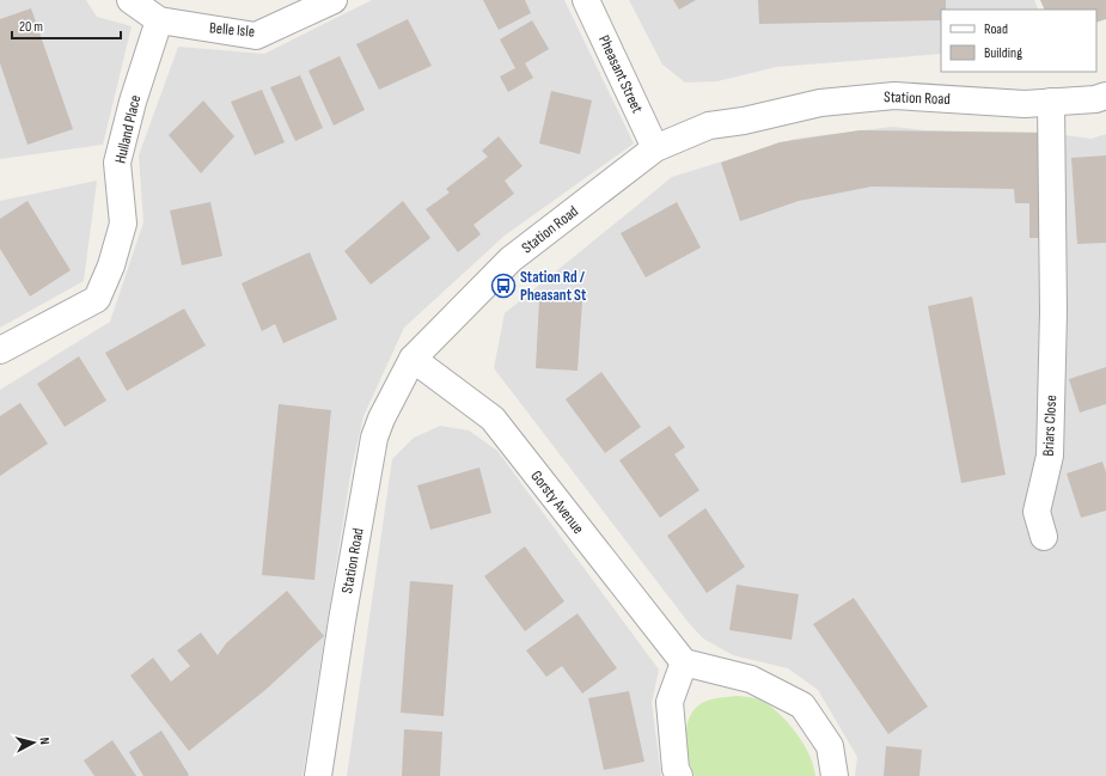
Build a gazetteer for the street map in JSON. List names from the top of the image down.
{
  "streets": {
    "street": [
      "Belle Isle",
      "Pheasant Street",
      "Station Road",
      "Hulland Place",
      "Briars Close",
      "Gorsty Avenue"
    ]
  },
  "crossings": [
    ["Belle Isle", "Hulland Place"],
    ["Pheasant Street", "Station Road"],
    ["Station Road", "Briars Close"],
    ["Station Road", "Gorsty Avenue"]
  ],
  "places": {
    "bus stop": ["Station Rd / Pheasant St"]
  },
  "legend": ["Road", "Building"],
  "scale_bar": "20 m",
  "north": "right"
}
